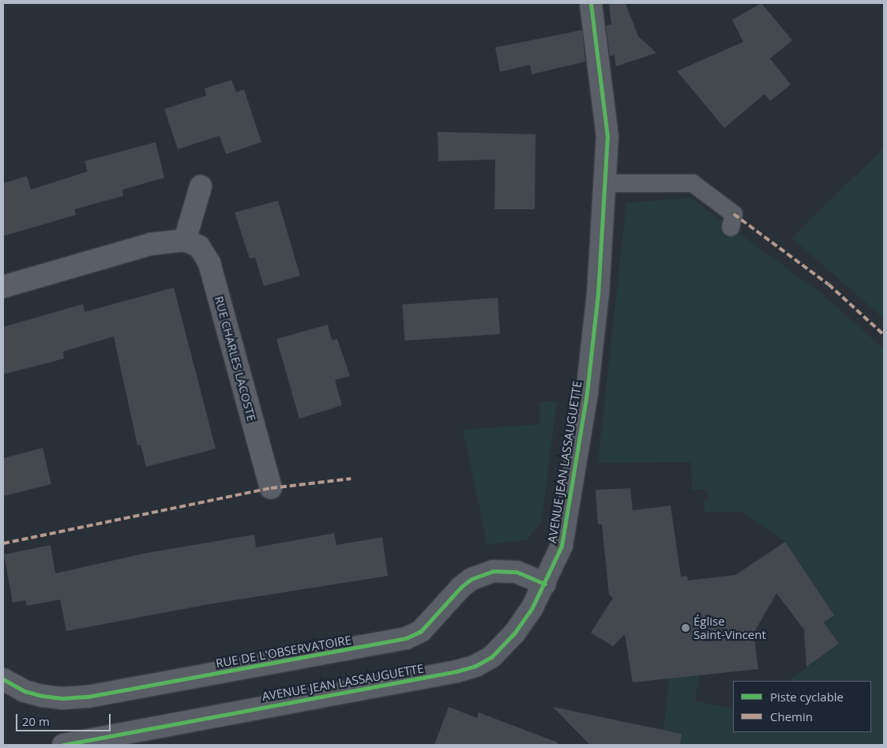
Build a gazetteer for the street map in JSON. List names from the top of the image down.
{
  "streets": {
    "street": ["RUE CHARLES LACOSTE", "AVENUE JEAN LASSAUGUETTE", "RUE DE L'OBSERVATOIRE"]
  },
  "crossings": [
    ["AVENUE JEAN LASSAUGUETTE", "RUE DE L'OBSERVATOIRE"]
  ],
  "places": ["Église Saint-Vincent"],
  "legend": ["Piste cyclable", "Chemin"],
  "scale_bar": "20 m"
}
